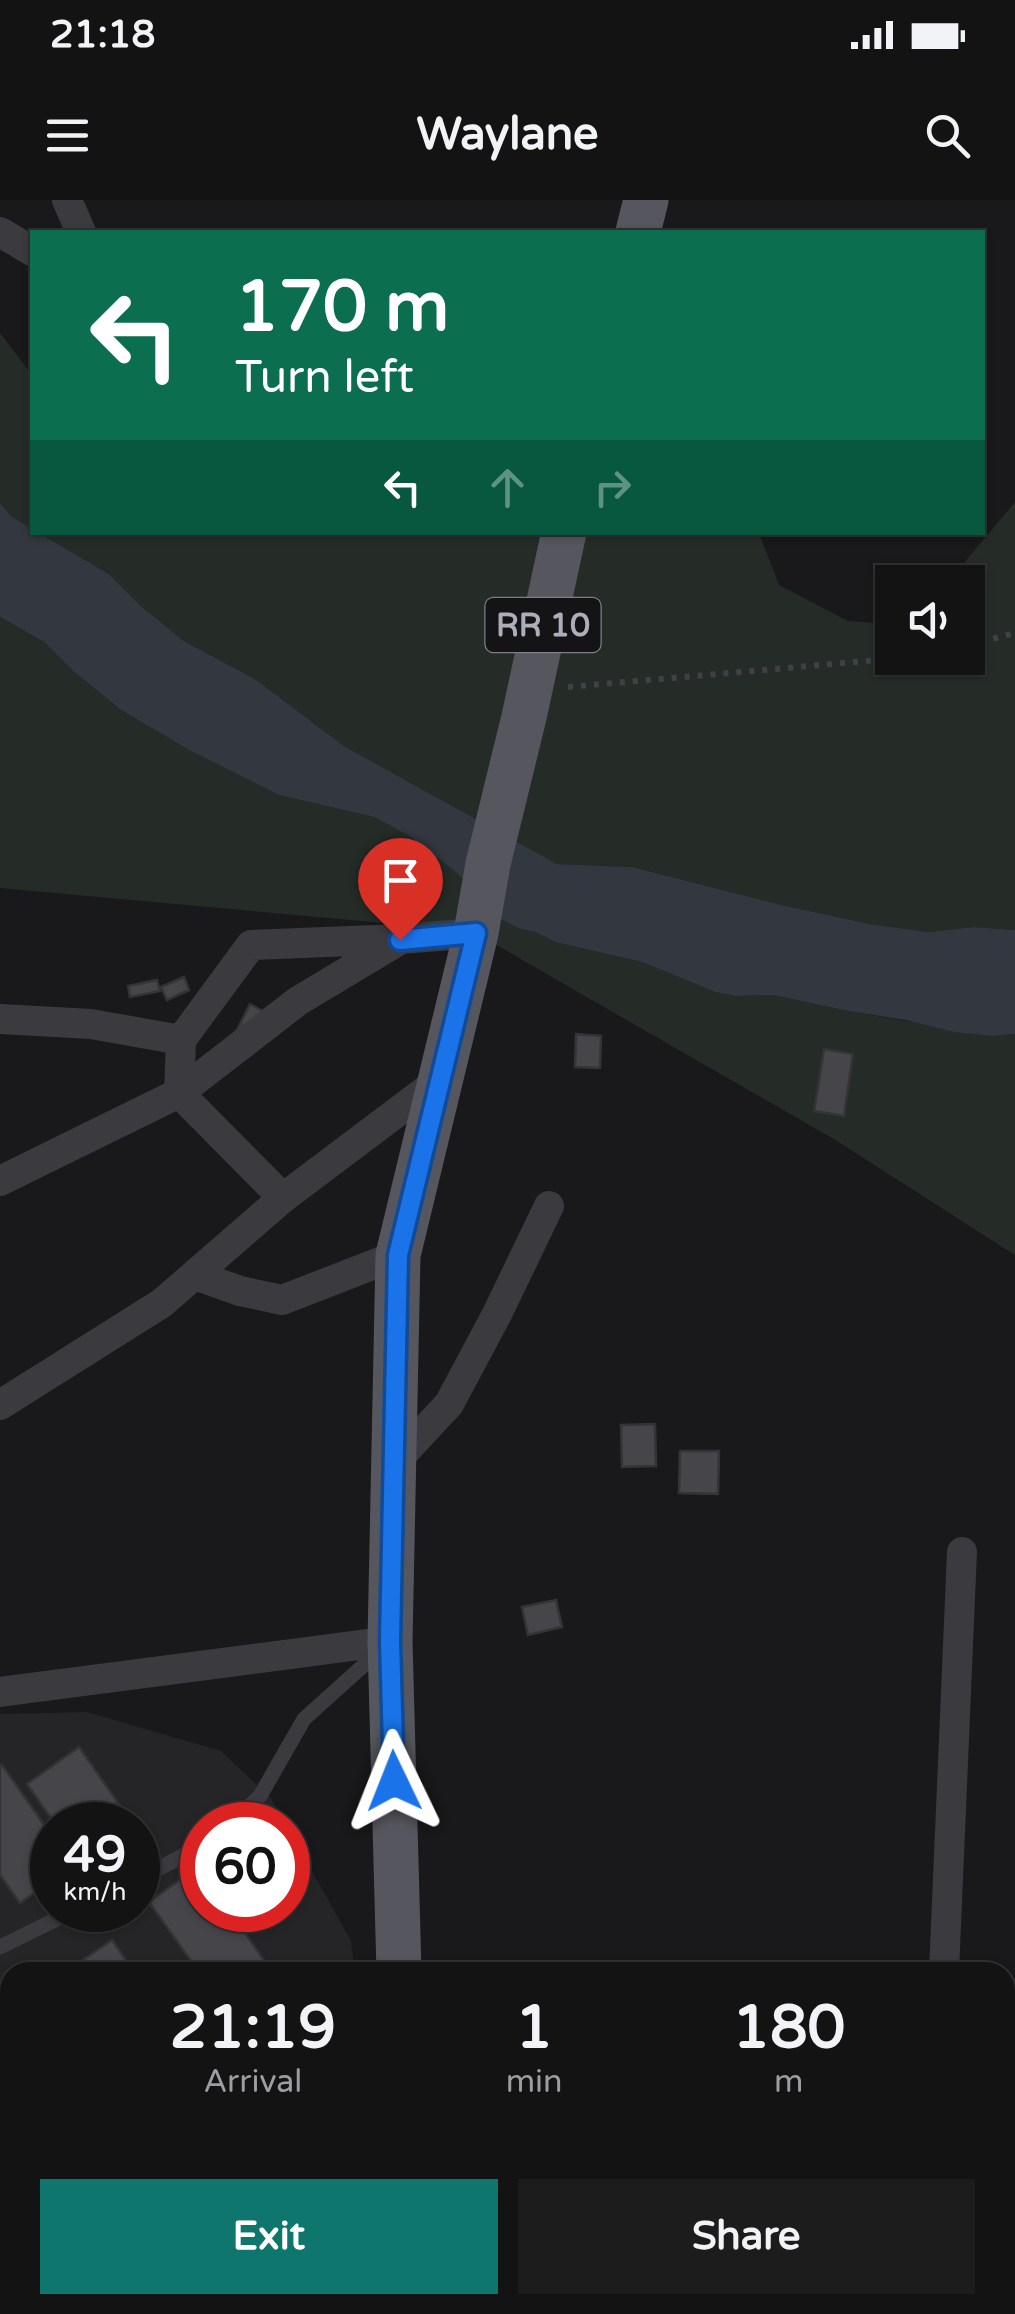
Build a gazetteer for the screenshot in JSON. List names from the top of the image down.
{
  "streets": {
    "main road": ["RR 10"]
  },
  "page": {
    "status": "21:18",
    "header": "Waylane",
    "turn": ["170 m", "Turn left"],
    "speed": "49 km/h",
    "limit": "60",
    "eta": [
      "21:19",
      "Arrival",
      "1",
      "min",
      "180",
      "m"
    ],
    "buttons": ["Exit", "Share"]
  }
}
